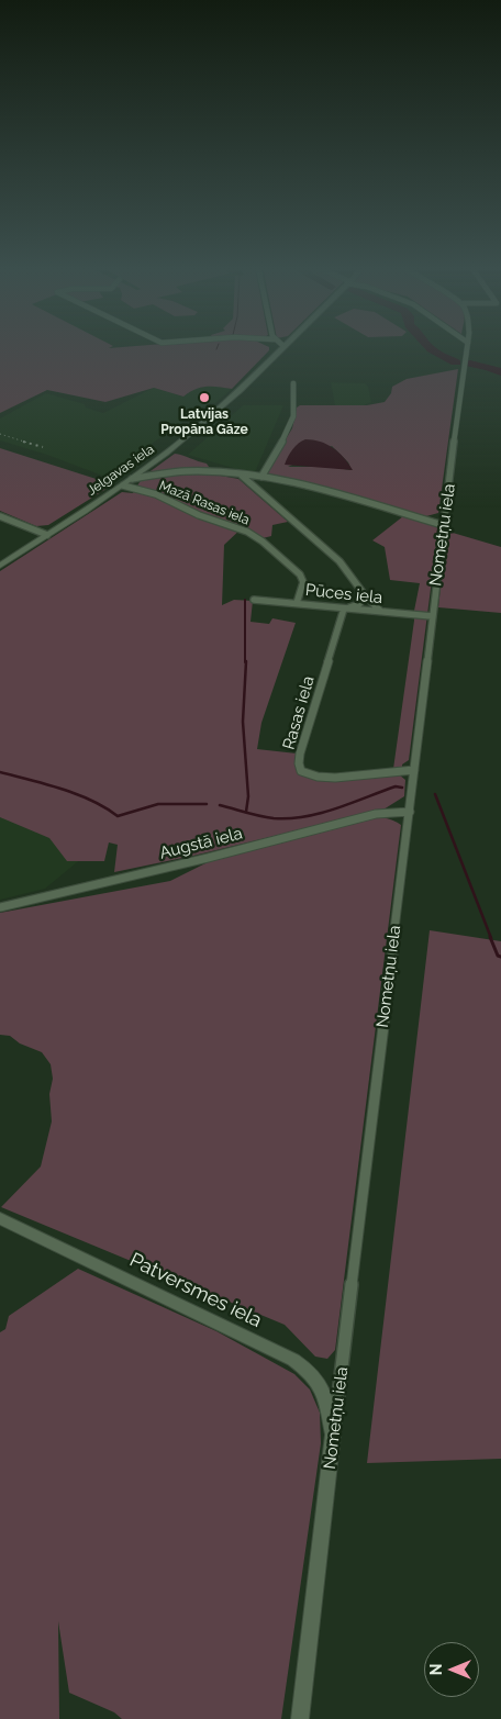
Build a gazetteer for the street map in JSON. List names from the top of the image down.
{
  "streets": {
    "street": [
      "Jelgavas iela",
      "Mazā Rasas iela",
      "Nometņu iela",
      "Pūces iela",
      "Rasas iela",
      "Augstā iela",
      "Patversmes iela"
    ]
  },
  "crossings": [
    ["Jelgavas iela", "Mazā Rasas iela"],
    ["Mazā Rasas iela", "Pūces iela"],
    ["Nometņu iela", "Pūces iela"],
    ["Nometņu iela", "Rasas iela"],
    ["Nometņu iela", "Augstā iela"],
    ["Nometņu iela", "Patversmes iela"],
    ["Pūces iela", "Rasas iela"]
  ],
  "places": ["Latvijas Propāna Gāze"],
  "north": "left"
}
